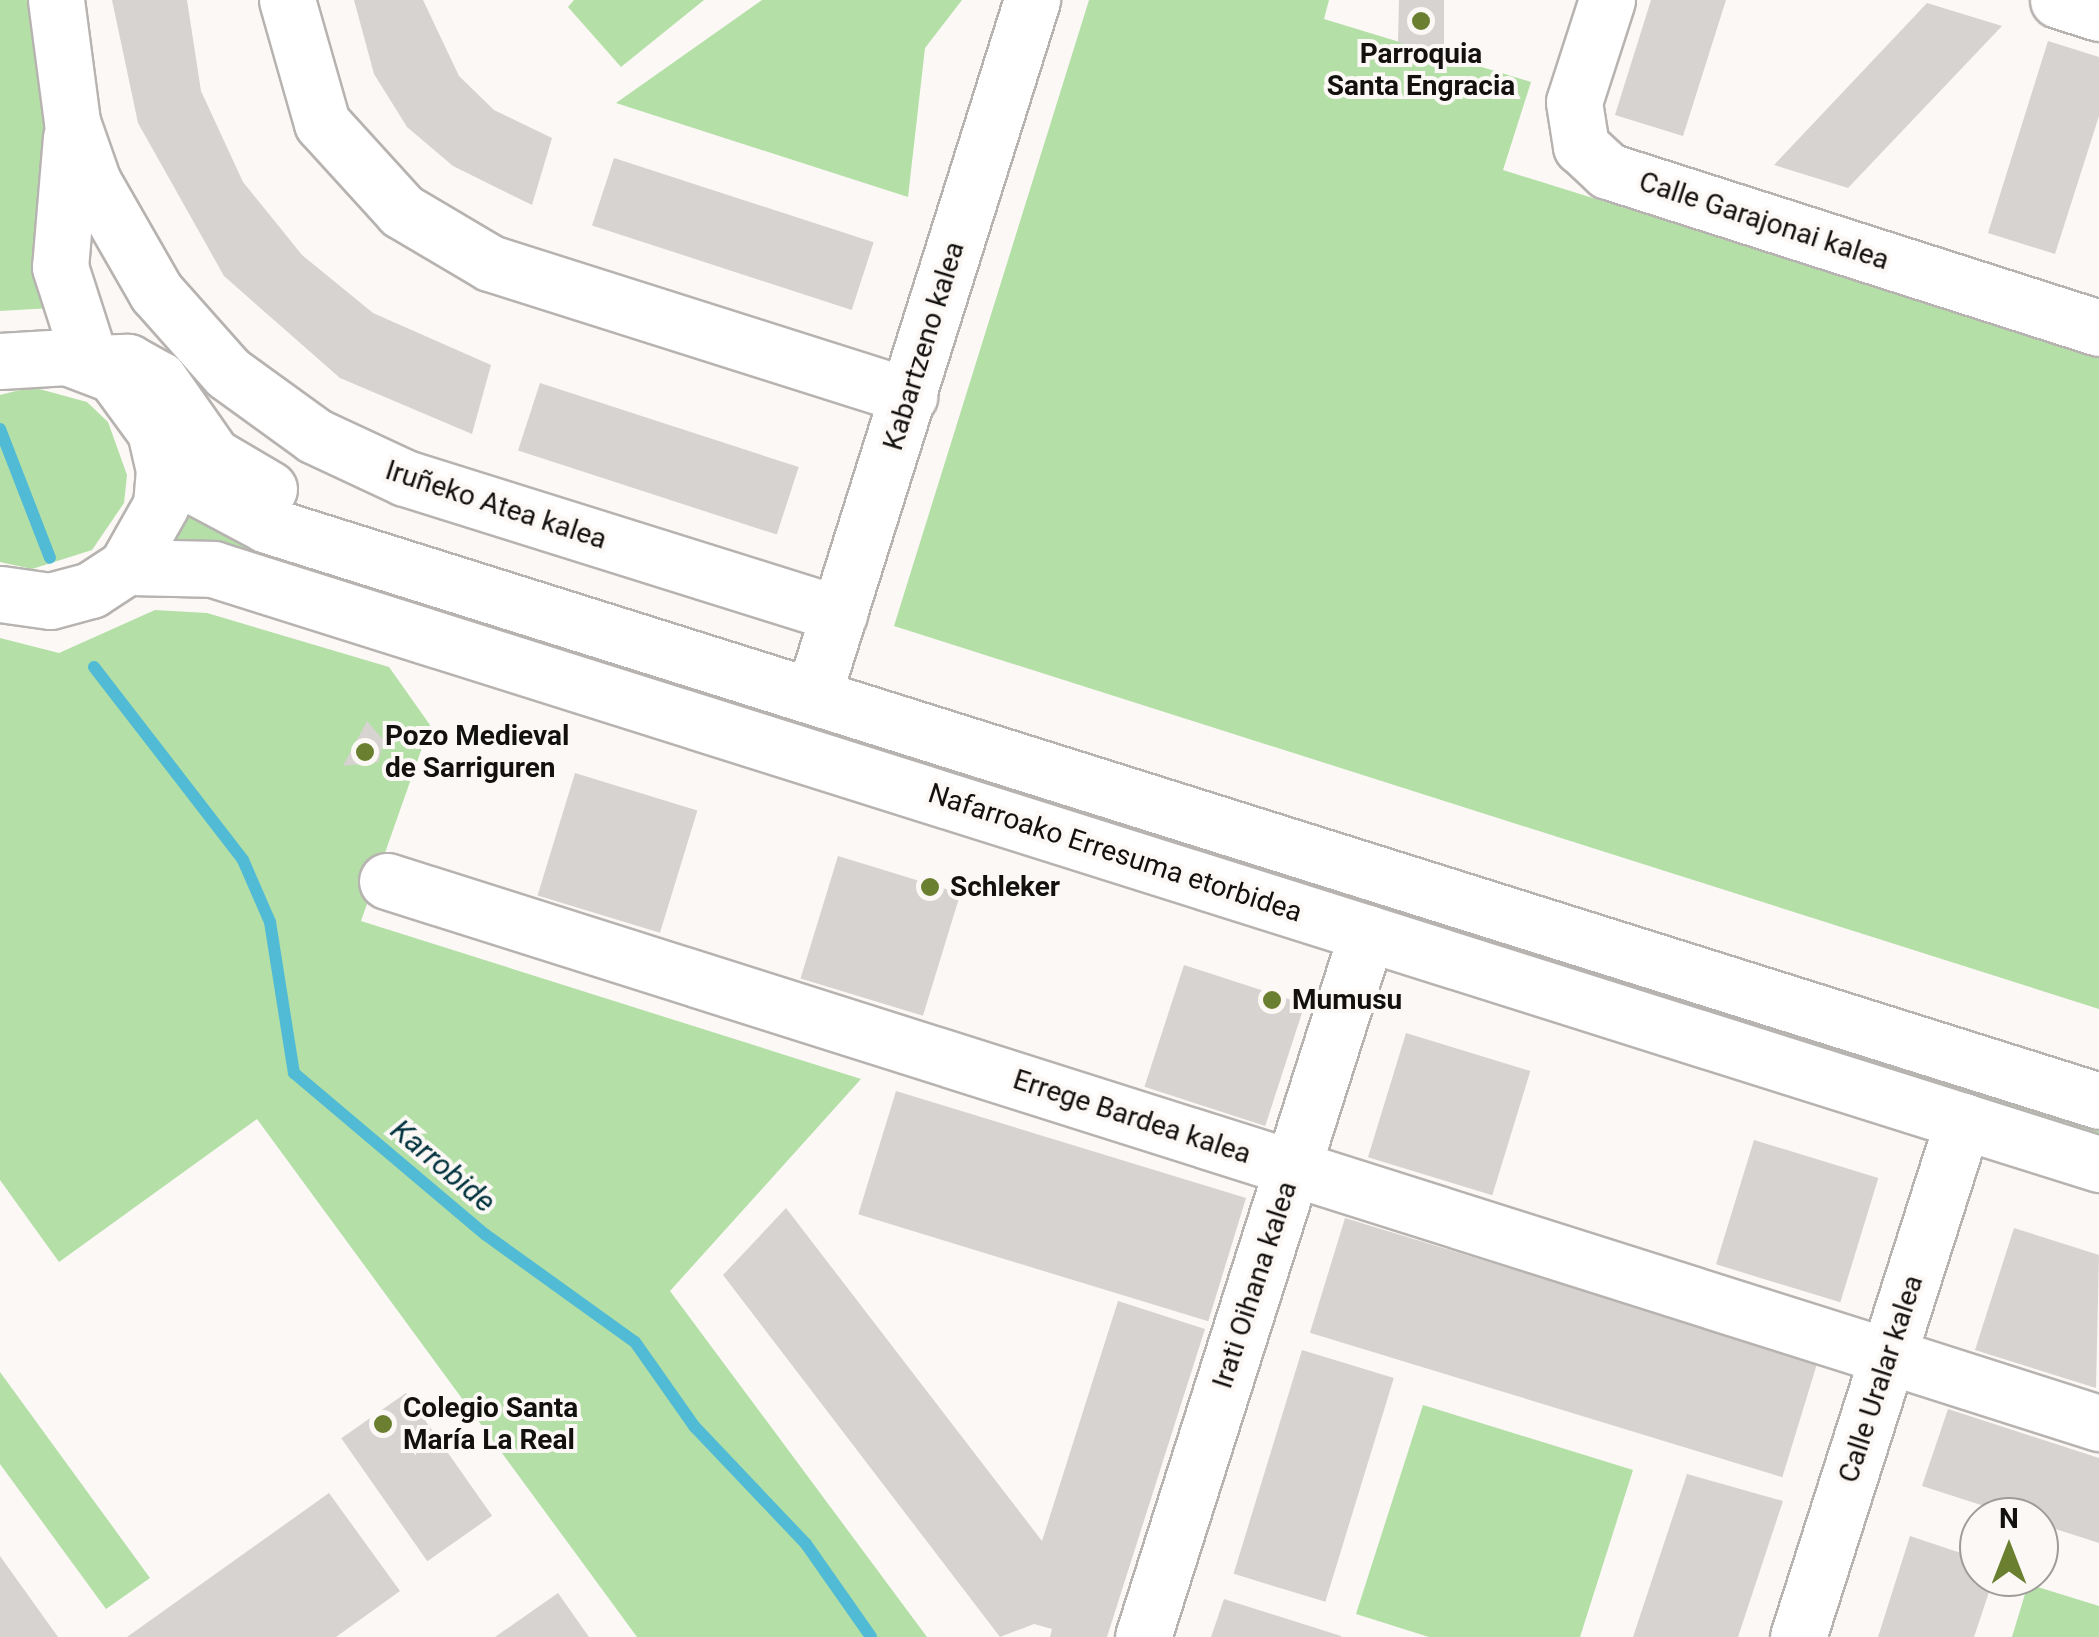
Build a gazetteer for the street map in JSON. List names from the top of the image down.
{
  "streets": {
    "street": [
      "Calle Garajonai kalea",
      "Kabartzeno kalea",
      "Iruñeko Atea kalea",
      "Nafarroako Erresuma etorbidea",
      "Errege Bardea kalea",
      "Irati Oihana kalea",
      "Calle Uralar kalea"
    ]
  },
  "crossings": [
    ["Kabartzeno kalea", "Iruñeko Atea kalea"],
    ["Nafarroako Erresuma etorbidea", "Irati Oihana kalea"],
    ["Nafarroako Erresuma etorbidea", "Calle Uralar kalea"],
    ["Errege Bardea kalea", "Irati Oihana kalea"]
  ],
  "water": ["Karrobide"],
  "places": [
    "Parroquia Santa Engracia",
    "Pozo Medieval de Sarriguren",
    "Schleker",
    "Mumusu",
    "Colegio Santa María La Real"
  ],
  "north": "top"
}
